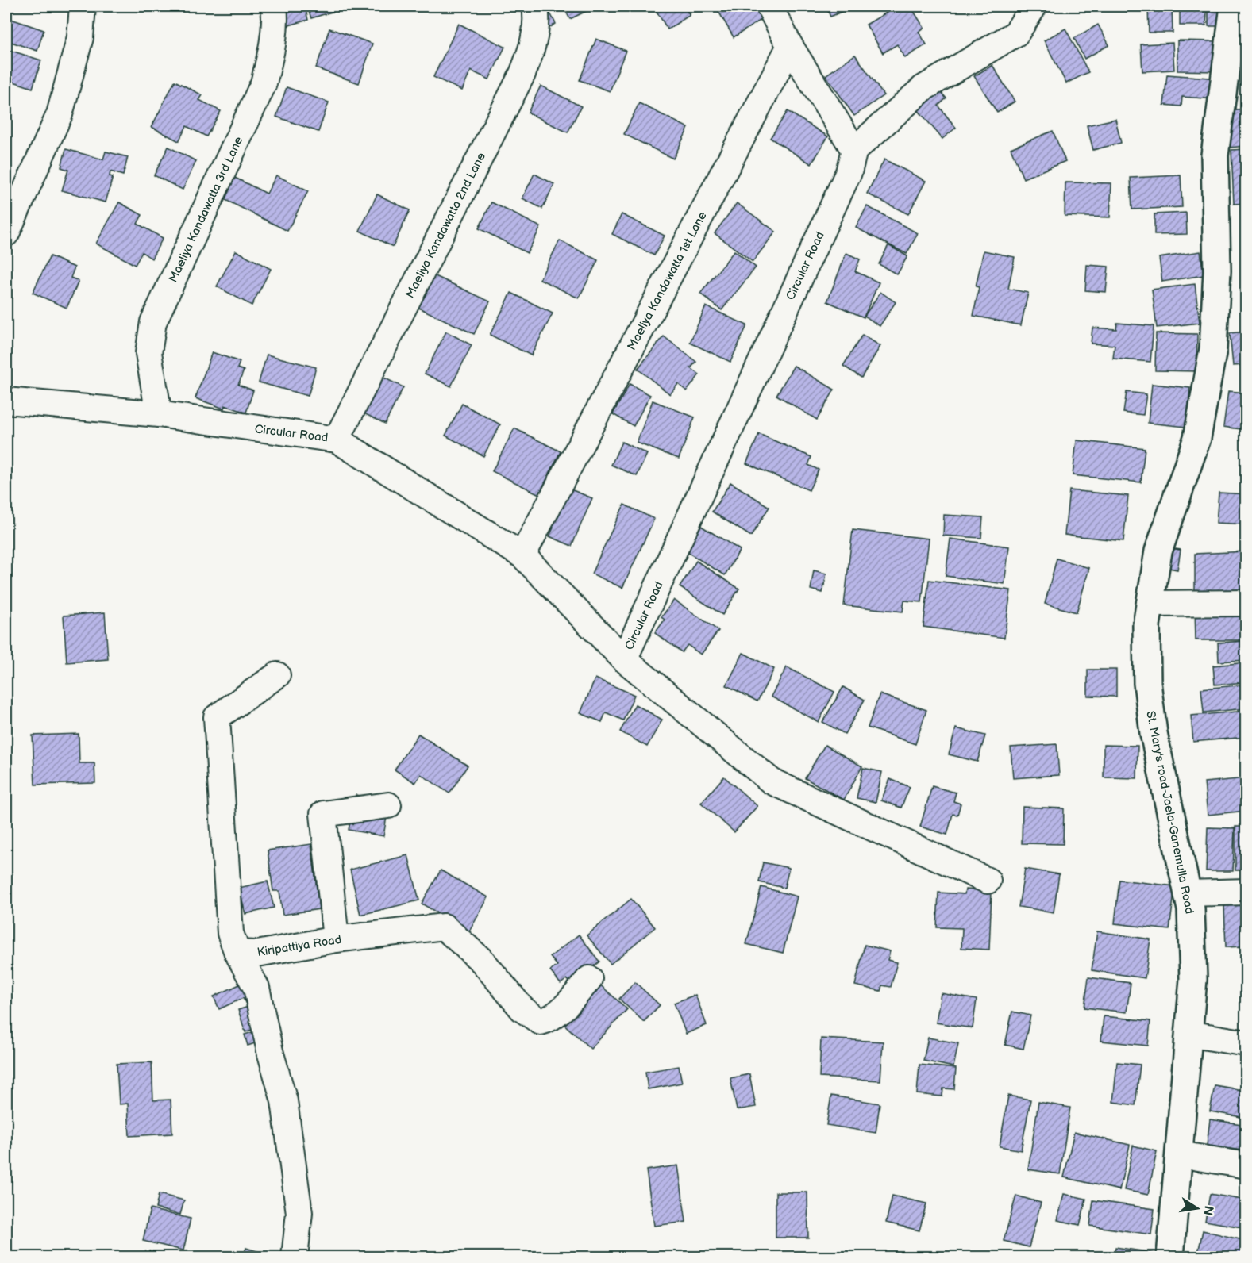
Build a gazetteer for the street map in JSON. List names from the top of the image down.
{
  "streets": {
    "main road": ["St. Mary's road-Jaela-Ganemulla Road"],
    "street": [
      "Maeliya Kandawatta 3rd Lane",
      "Maeliya Kandawatta 2nd Lane",
      "Circular Road",
      "Maeliya Kandawatta 1st Lane",
      "Kiripattiya Road"
    ]
  },
  "crossings": [
    ["Maeliya Kandawatta 3rd Lane", "Circular Road"],
    ["Maeliya Kandawatta 2nd Lane", "Circular Road"],
    ["Circular Road", "Maeliya Kandawatta 1st Lane"]
  ],
  "north": "right"
}
